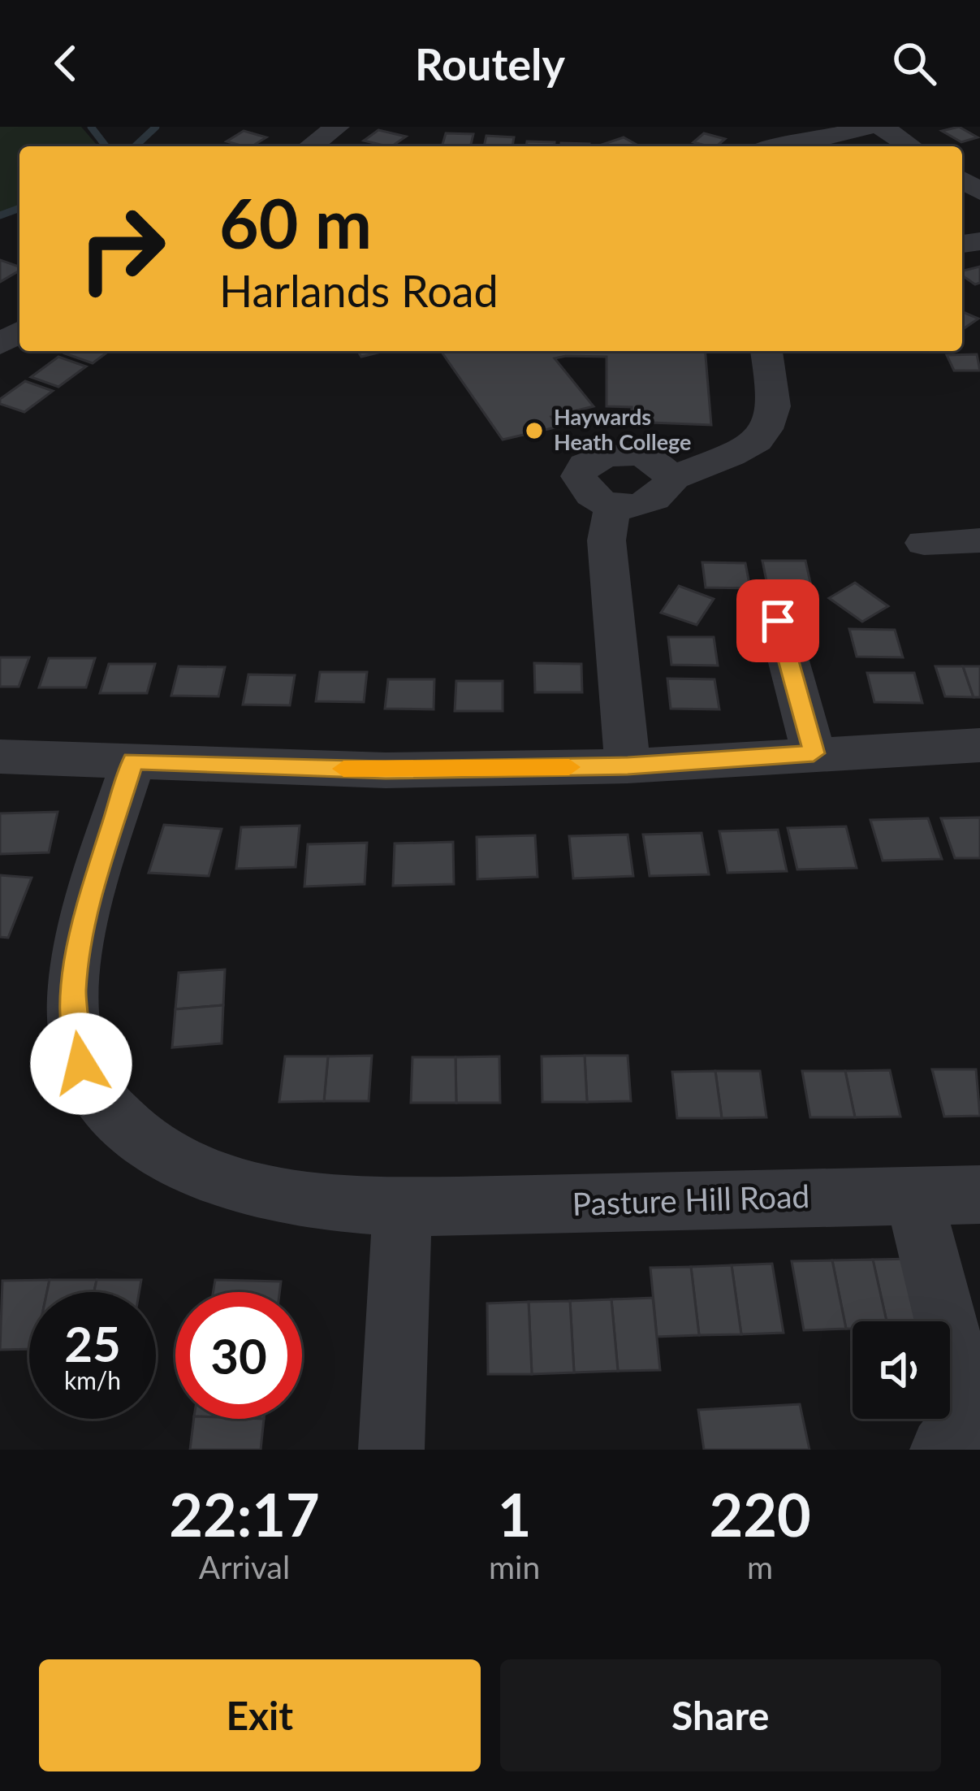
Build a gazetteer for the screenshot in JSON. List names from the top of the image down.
{
  "streets": {
    "street": ["Pasture Hill Road"]
  },
  "places": ["Haywards Heath College"],
  "page": {
    "header": "Routely",
    "turn": ["60 m", "Harlands Road"],
    "speed": "25 km/h",
    "limit": "30",
    "eta": [
      "22:17",
      "Arrival",
      "1",
      "min",
      "220",
      "m"
    ],
    "buttons": ["Exit", "Share"]
  }
}
